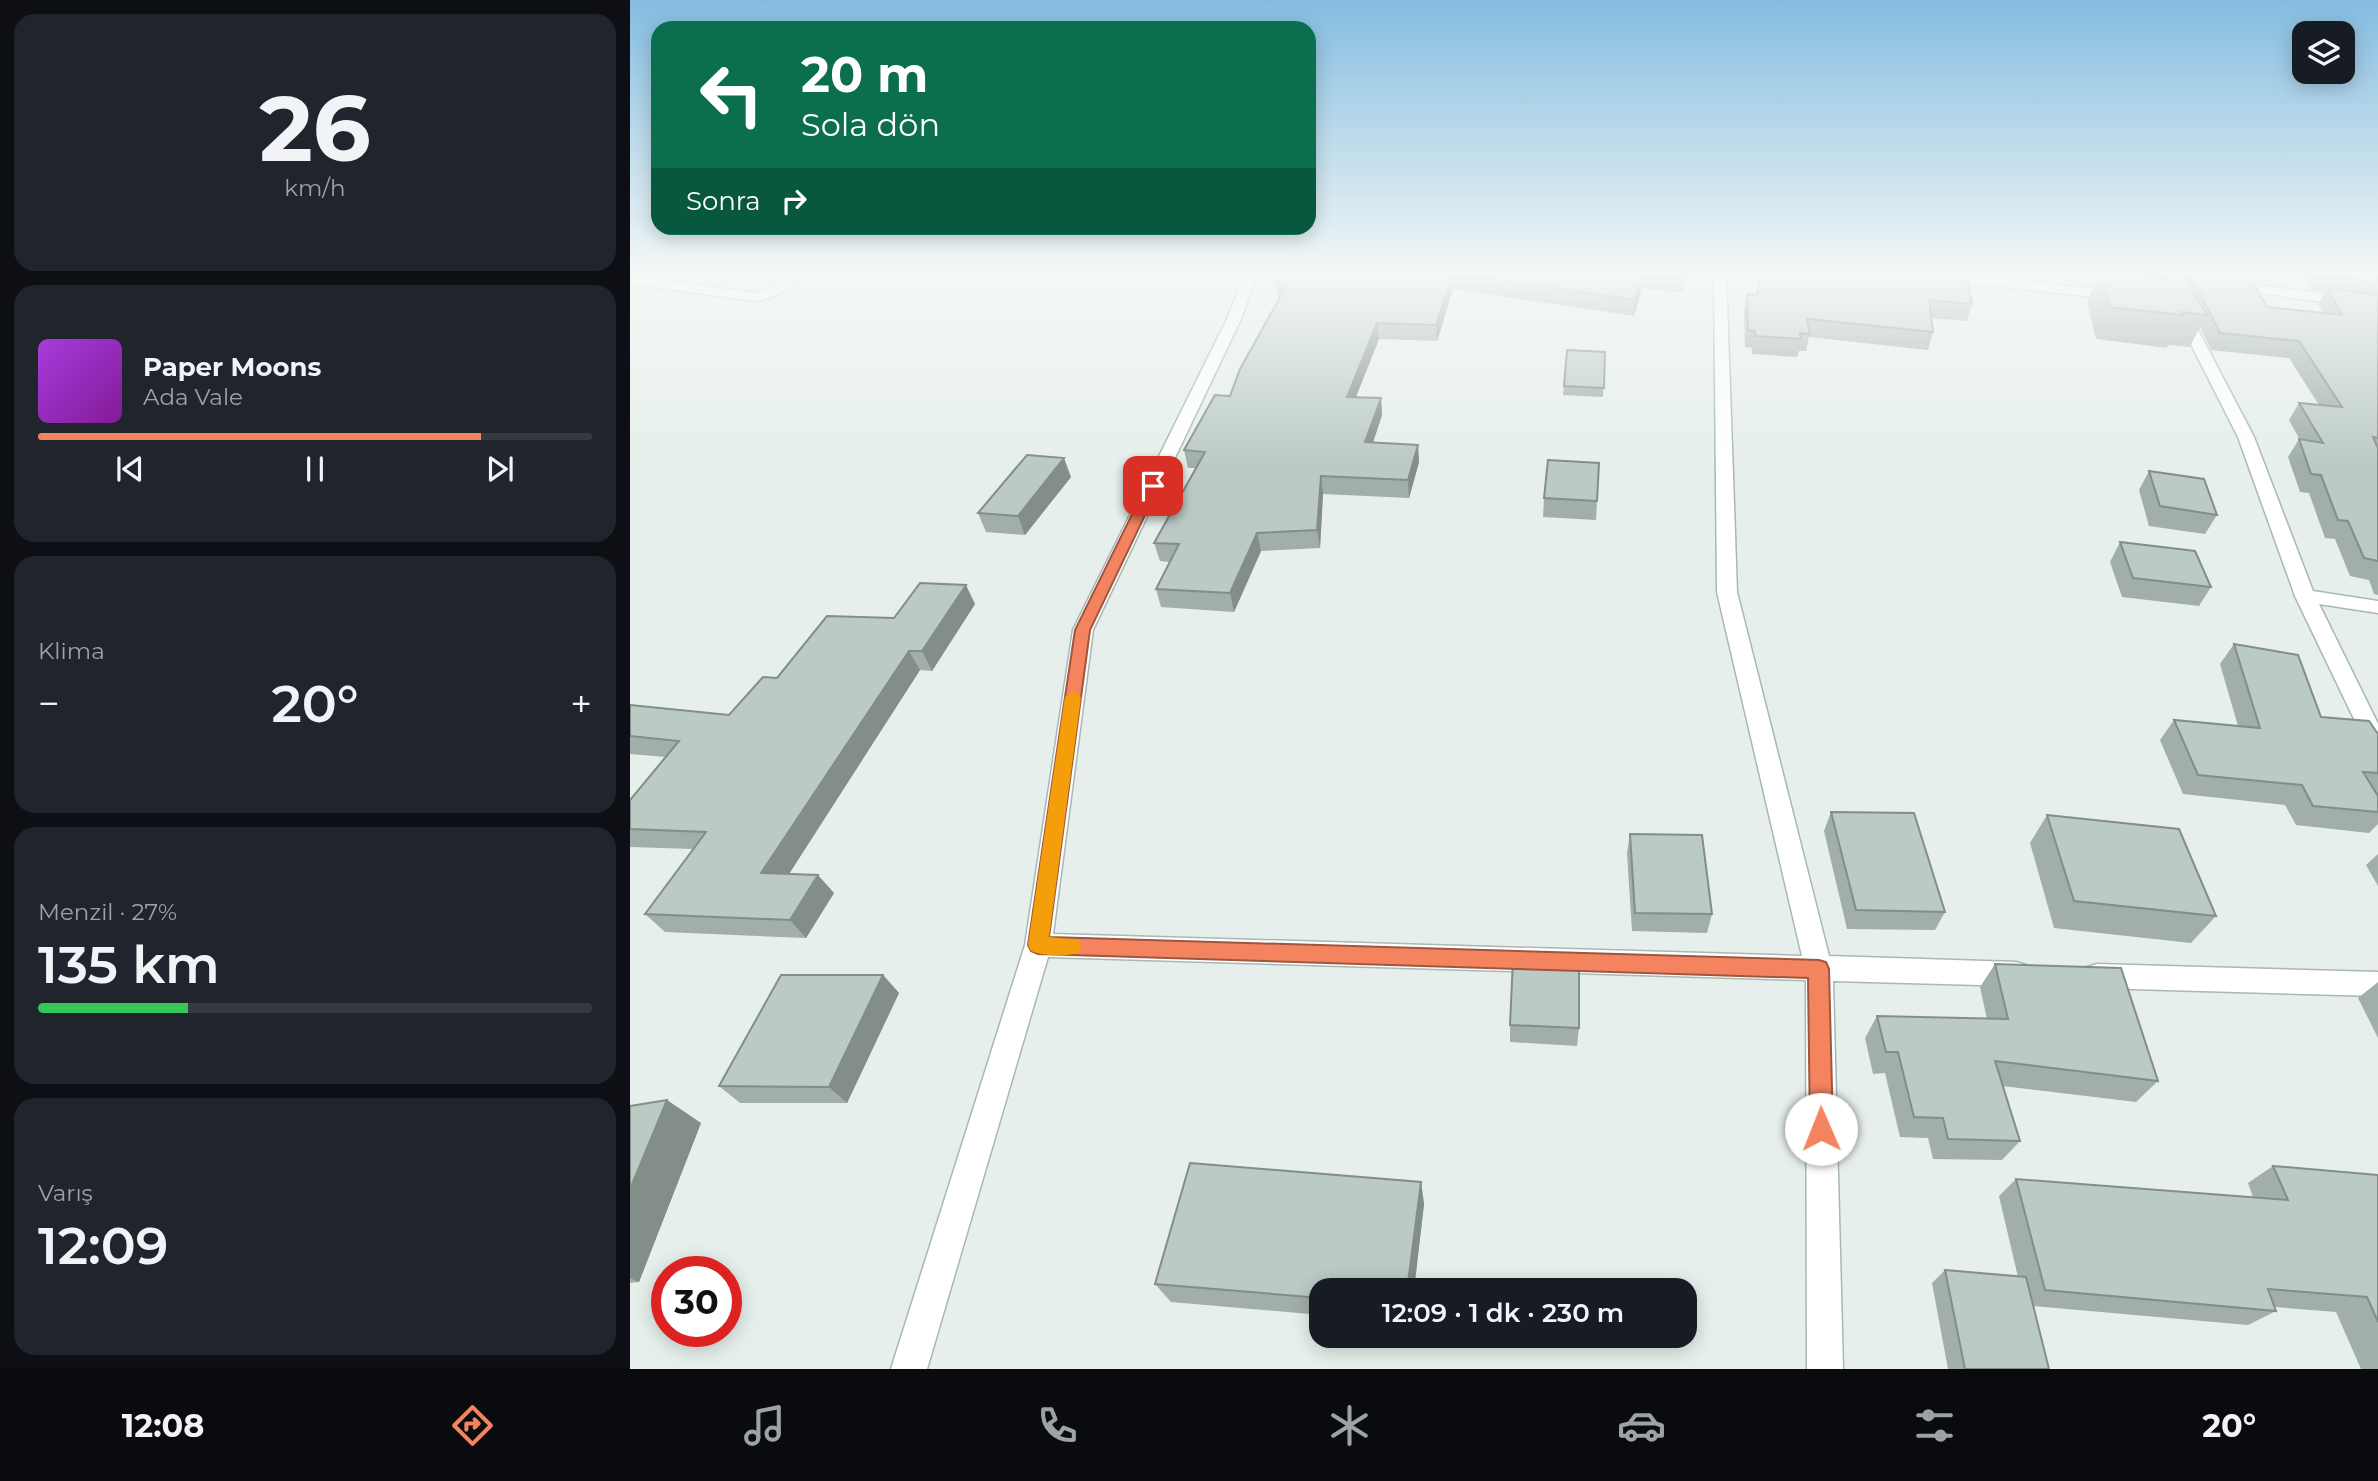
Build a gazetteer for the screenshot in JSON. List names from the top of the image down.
{
  "page": {
    "tile": [
      ["26", "km/h"],
      "Klima",
      ["Menzil · 27%", "135 km"],
      ["Varış", "12:09"]
    ],
    "turn": ["20 m", "Sola dön"],
    "then": "Sonra",
    "song": ["Paper Moons", "Ada Vale"],
    "heat": ["−", "20°", "+"],
    "limit": "30",
    "trip": "12:09 · 1 dk · 230 m",
    "tabs": ["12:08", "20°"]
  }
}
